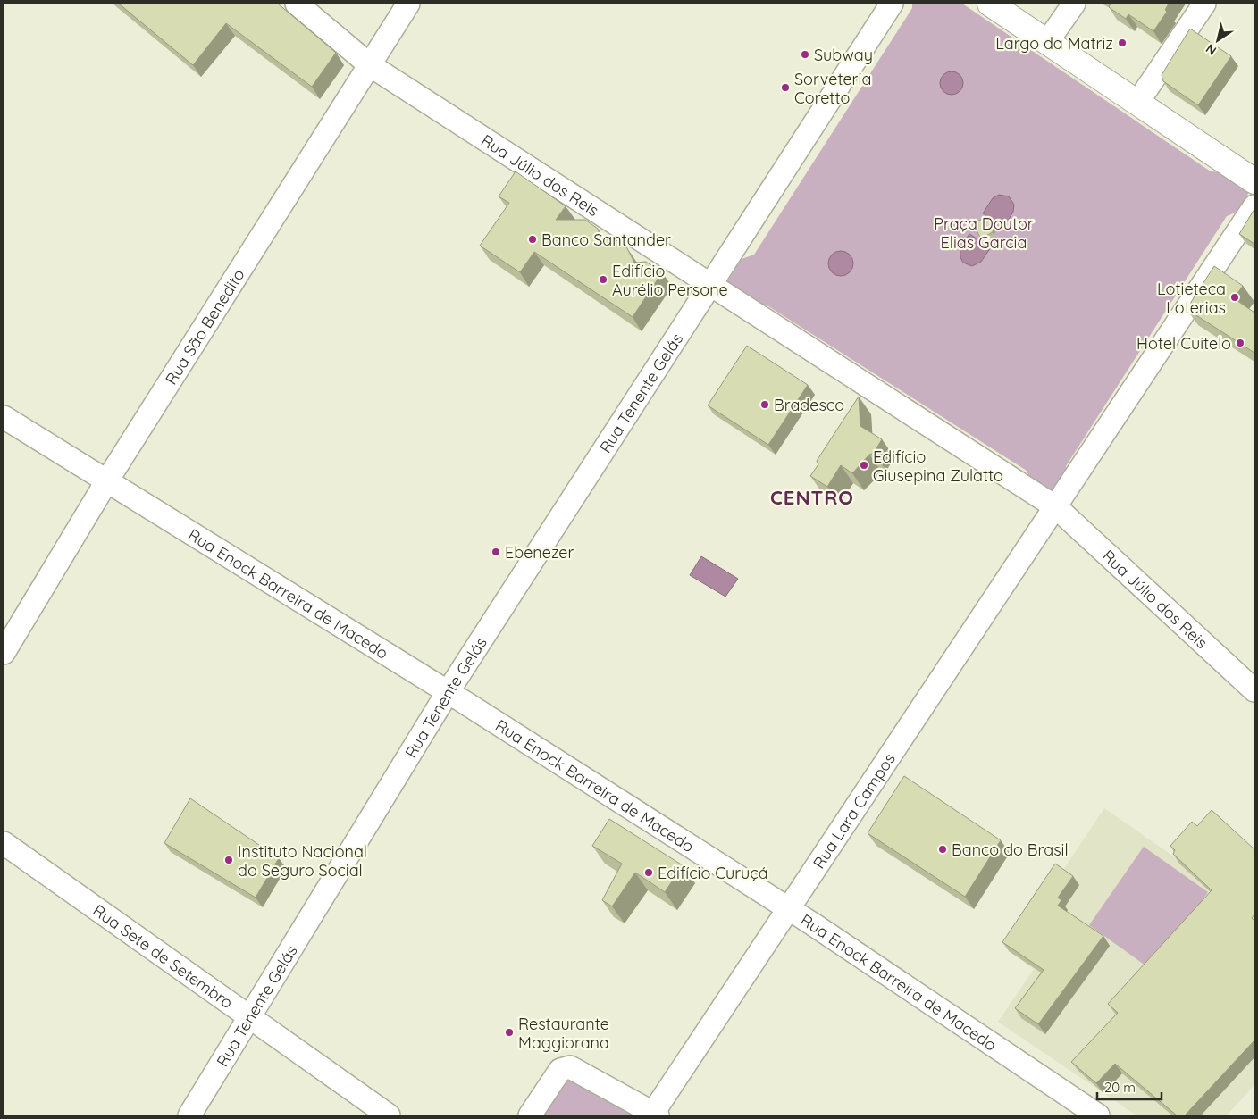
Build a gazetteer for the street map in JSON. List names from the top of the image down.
{
  "streets": {
    "street": [
      "Rua Júlio dos Reis",
      "Rua São Benedito",
      "Rua Tenente Gelás",
      "Rua Enock Barreira de Macedo",
      "Rua Lara Campos",
      "Rua Sete de Setembro"
    ]
  },
  "crossings": [
    ["Rua Júlio dos Reis", "Rua São Benedito"],
    ["Rua Júlio dos Reis", "Rua Tenente Gelás"],
    ["Rua Júlio dos Reis", "Rua Lara Campos"],
    ["Rua São Benedito", "Rua Enock Barreira de Macedo"],
    ["Rua Tenente Gelás", "Rua Enock Barreira de Macedo"],
    ["Rua Tenente Gelás", "Rua Sete de Setembro"],
    ["Rua Enock Barreira de Macedo", "Rua Lara Campos"]
  ],
  "districts": ["CENTRO"],
  "parks": ["Praça Doutor Elias Garcia"],
  "places": [
    "Largo da Matriz",
    "Subway",
    "Sorveteria Coretto",
    "Banco Santander",
    "Edifício Aurélio Persone",
    "Lotieteca Loterias",
    "Hotel Cuitelo",
    "Bradesco",
    "Edifício Giusepina Zulatto",
    "Ebenezer",
    "Banco do Brasil",
    "Instituto Nacional do Seguro Social",
    "Edifício Curuçá",
    "Restaurante Maggiorana"
  ],
  "scale_bar": "20 m",
  "north": "bottom left"
}
